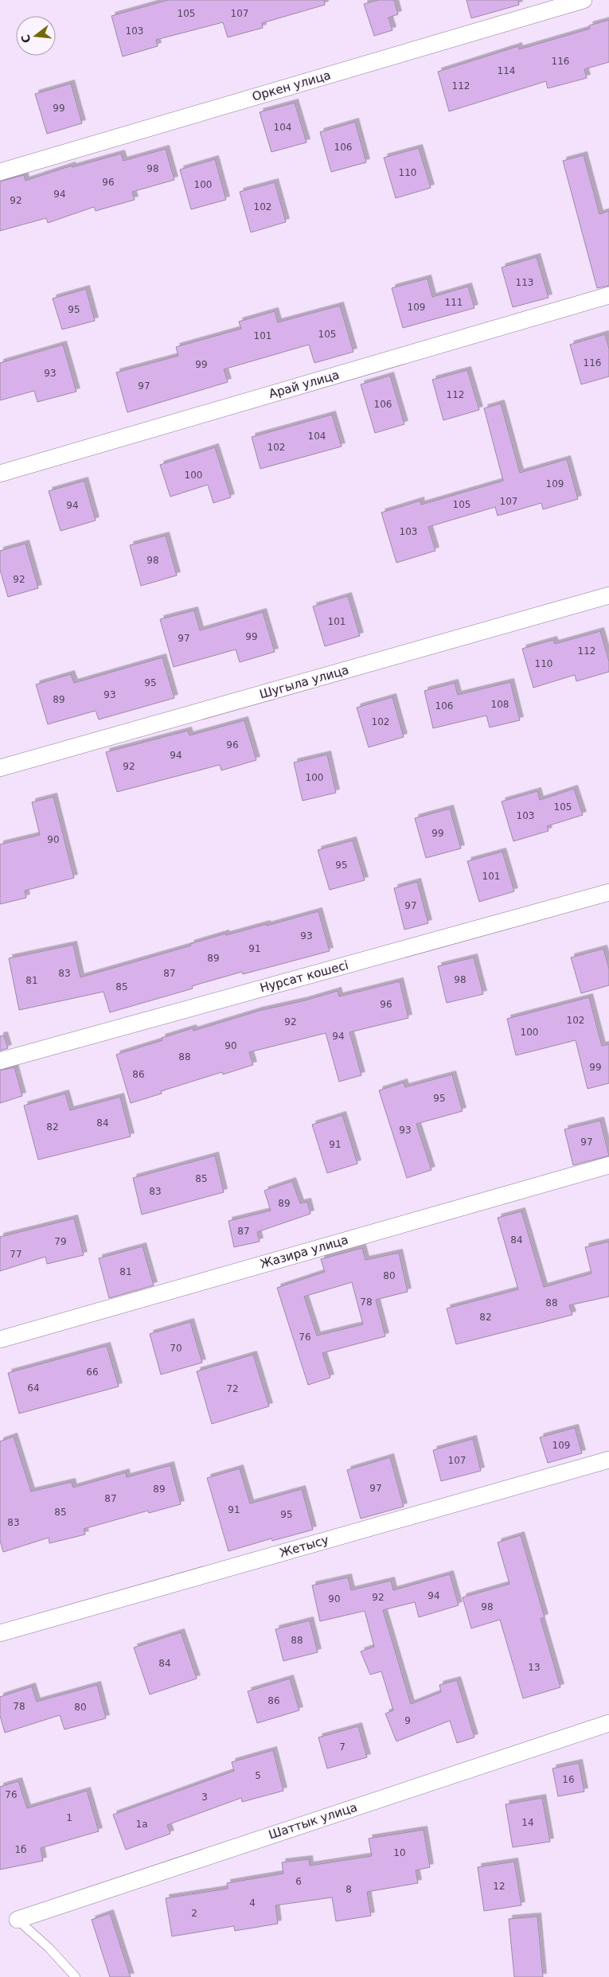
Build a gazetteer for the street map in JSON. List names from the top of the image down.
{
  "streets": {
    "street": [
      "Оркен улица",
      "Арай улица",
      "Шугыла улица",
      "Нурсат кошесi",
      "Жазира улица",
      "Жетысу",
      "Шаттык улица"
    ]
  },
  "house_numbers": [
    "105",
    "107",
    "103",
    "116",
    "114",
    "112",
    "99",
    "104",
    "106",
    "98",
    "110",
    "96",
    "100",
    "94",
    "92",
    "102",
    "113",
    "111",
    "109",
    "95",
    "105",
    "101",
    "116",
    "99",
    "93",
    "97",
    "112",
    "106",
    "104",
    "102",
    "100",
    "109",
    "107",
    "105",
    "94",
    "103",
    "98",
    "92",
    "101",
    "99",
    "97",
    "112",
    "110",
    "95",
    "93",
    "89",
    "108",
    "106",
    "102",
    "96",
    "94",
    "92",
    "100",
    "105",
    "103",
    "99",
    "90",
    "95",
    "101",
    "97",
    "93",
    "91",
    "89",
    "83",
    "87",
    "98",
    "81",
    "85",
    "96",
    "102",
    "92",
    "100",
    "94",
    "90",
    "88",
    "99",
    "86",
    "95",
    "84",
    "82",
    "93",
    "97",
    "91",
    "85",
    "83",
    "89",
    "87",
    "84",
    "79",
    "77",
    "81",
    "80",
    "78",
    "88",
    "82",
    "76",
    "70",
    "66",
    "64",
    "72",
    "109",
    "107",
    "97",
    "89",
    "87",
    "91",
    "85",
    "95",
    "83",
    "94",
    "92",
    "90",
    "98",
    "88",
    "84",
    "13",
    "86",
    "78",
    "80",
    "9",
    "7",
    "5",
    "16",
    "76",
    "3",
    "1",
    "14",
    "1а",
    "1б",
    "10",
    "6",
    "12",
    "8",
    "4",
    "2"
  ],
  "north": "left"
}
